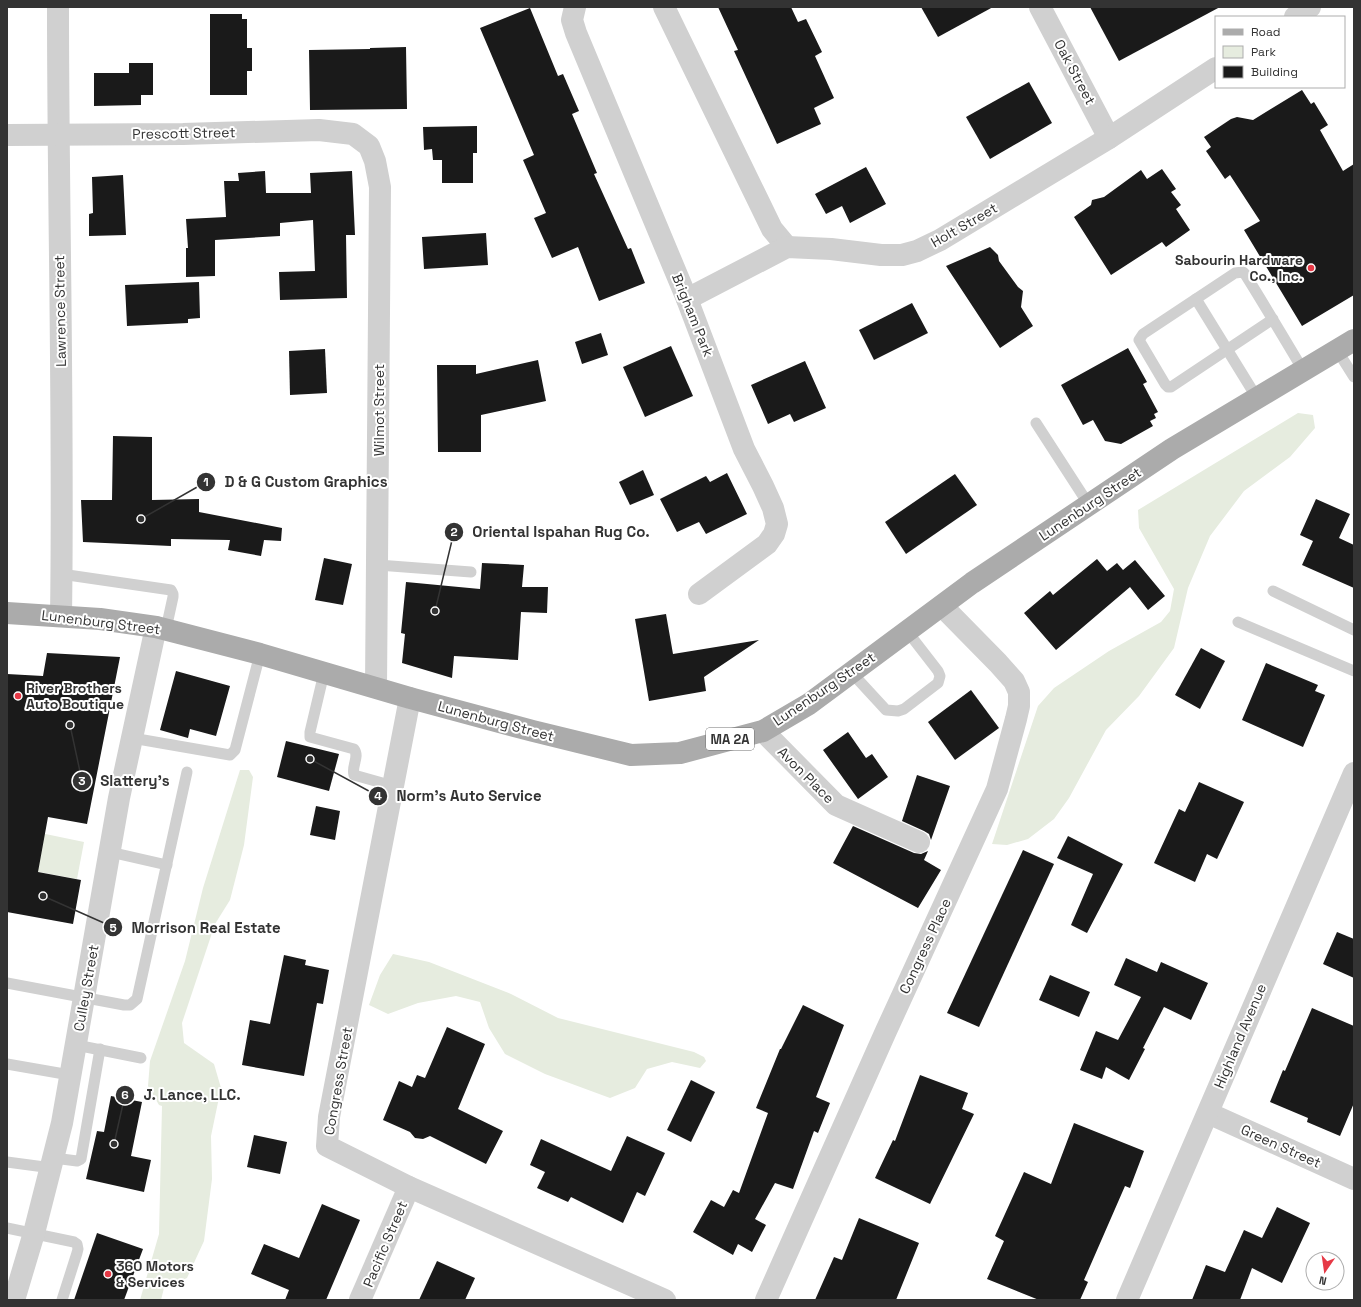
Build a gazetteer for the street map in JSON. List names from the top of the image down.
{
  "streets": {
    "main road": ["Lunenburg Street", "MA 2A"],
    "street": [
      "Oak Street",
      "Prescott Street",
      "Holt Street",
      "Lawrence Street",
      "Brigham Park",
      "Wilmot Street",
      "Avon Place",
      "Congress Place",
      "Culley Street",
      "Highland Avenue",
      "Congress Street",
      "Green Street",
      "Pacific Street"
    ]
  },
  "crossings": [
    ["Oak Street", "Holt Street"],
    ["Prescott Street", "Lawrence Street"],
    ["Prescott Street", "Wilmot Street"],
    ["Lawrence Street", "Lunenburg Street"],
    ["Wilmot Street", "Lunenburg Street"],
    ["Lunenburg Street", "Avon Place"],
    ["Lunenburg Street", "Congress Place"],
    ["Lunenburg Street", "Culley Street"],
    ["Lunenburg Street", "Congress Street"],
    ["Highland Avenue", "Green Street"],
    ["Congress Street", "Pacific Street"]
  ],
  "places": [
    "Sabourin Hardware Co., Inc.",
    "D & G Custom Graphics",
    "Oriental Ispahan Rug Co.",
    "River Brothers Auto Boutique",
    "Slattery's",
    "Norm's Auto Service",
    "Morrison Real Estate",
    "J. Lance, LLC.",
    "360 Motors & Services"
  ],
  "legend": ["Road", "Park", "Building"],
  "north": "bottom"
}
